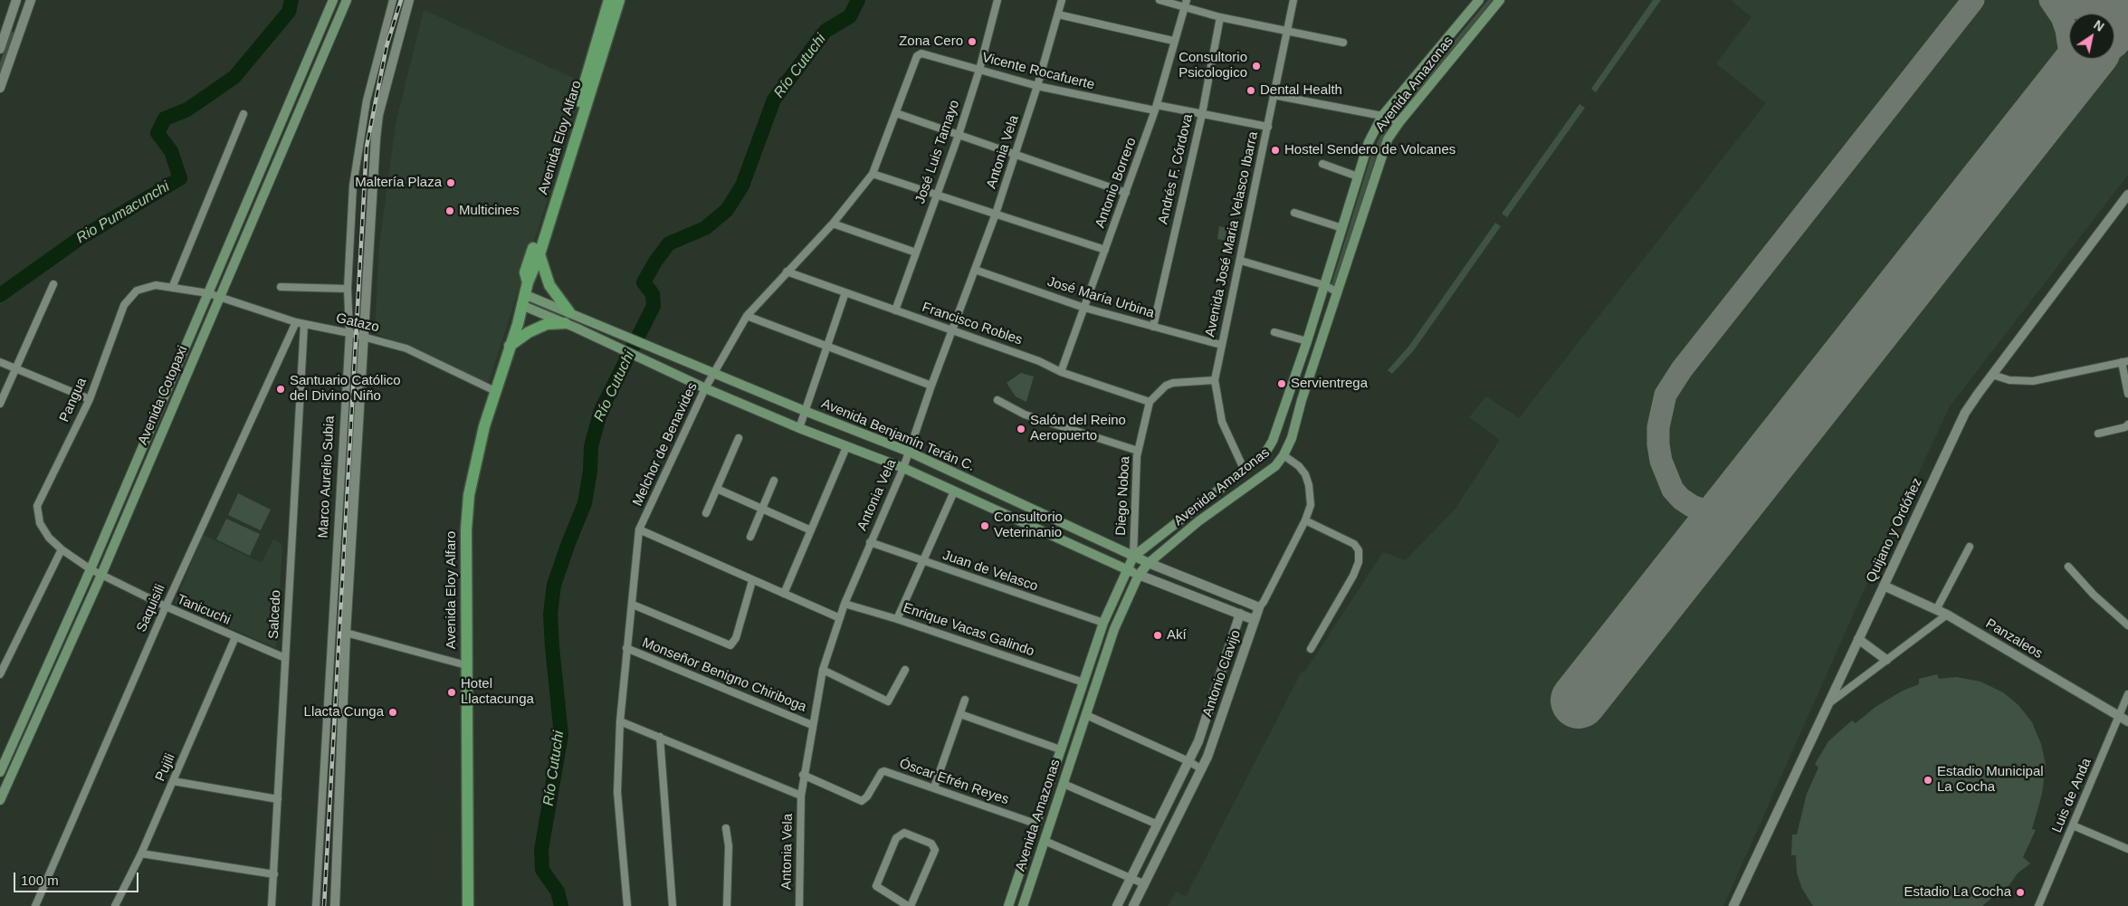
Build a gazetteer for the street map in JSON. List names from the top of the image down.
{
  "streets": {
    "main road": [
      "Avenida Amazonas",
      "Avenida Eloy Alfaro",
      "Avenida Cotopaxi",
      "Avenida Benjamín Terán C."
    ],
    "street": [
      "Vicente Rocafuerte",
      "José Luis Tamayo",
      "Antonia Vela",
      "Andrés F. Córdova",
      "Antonio Borrero",
      "Avenida José Maria Velasco Ibarra",
      "José María Urbina",
      "Gatazo",
      "Francisco Robles",
      "Pangua",
      "Melchor de Benavides",
      "Marco Aurelio Subia",
      "Diego Noboa",
      "Quijano y Ordóñez",
      "Juan de Velasco",
      "Saquisili",
      "Tanicuchi",
      "Salcedo",
      "Enrique Vacas Galindo",
      "Panzaleos",
      "Antonio Clavijo",
      "Monseñor Benigno Chiriboga",
      "Pujili",
      "Óscar Efrén Reyes",
      "Luis de Anda"
    ]
  },
  "crossings": [
    ["Vicente Rocafuerte", "José Luis Tamayo"],
    ["Vicente Rocafuerte", "Antonia Vela"],
    ["Vicente Rocafuerte", "Andrés F. Córdova"],
    ["Vicente Rocafuerte", "Antonio Borrero"],
    ["Vicente Rocafuerte", "Avenida José Maria Velasco Ibarra"],
    ["Vicente Rocafuerte", "Melchor de Benavides"],
    ["Avenida Amazonas", "Avenida José Maria Velasco Ibarra"],
    ["Avenida Amazonas", "Avenida Benjamín Terán C."],
    ["Avenida Amazonas", "Diego Noboa"],
    ["Avenida Amazonas", "Juan de Velasco"],
    ["Avenida Amazonas", "Enrique Vacas Galindo"],
    ["Avenida Amazonas", "Antonio Clavijo"],
    ["Avenida Amazonas", "Óscar Efrén Reyes"],
    ["Avenida Eloy Alfaro", "Gatazo"],
    ["Avenida Eloy Alfaro", "Avenida Benjamín Terán C."],
    ["José Luis Tamayo", "Francisco Robles"],
    ["Antonia Vela", "José María Urbina"],
    ["Antonia Vela", "Francisco Robles"],
    ["Antonia Vela", "Avenida Benjamín Terán C."],
    ["Antonia Vela", "Juan de Velasco"],
    ["Antonia Vela", "Enrique Vacas Galindo"],
    ["Antonia Vela", "Monseñor Benigno Chiriboga"],
    ["Antonia Vela", "Óscar Efrén Reyes"],
    ["Andrés F. Córdova", "José María Urbina"],
    ["Antonio Borrero", "José María Urbina"],
    ["Antonio Borrero", "Francisco Robles"],
    ["Avenida José Maria Velasco Ibarra", "José María Urbina"],
    ["Gatazo", "Avenida Cotopaxi"],
    ["Gatazo", "Pangua"],
    ["Gatazo", "Marco Aurelio Subia"],
    ["Gatazo", "Saquisili"],
    ["Gatazo", "Salcedo"],
    ["Francisco Robles", "Melchor de Benavides"],
    ["Francisco Robles", "Diego Noboa"],
    ["Avenida Cotopaxi", "Pangua"],
    ["Avenida Cotopaxi", "Tanicuchi"],
    ["Pangua", "Tanicuchi"],
    ["Avenida Benjamín Terán C.", "Melchor de Benavides"],
    ["Avenida Benjamín Terán C.", "Diego Noboa"],
    ["Avenida Benjamín Terán C.", "Antonio Clavijo"],
    ["Melchor de Benavides", "Monseñor Benigno Chiriboga"],
    ["Quijano y Ordóñez", "Panzaleos"],
    ["Saquisili", "Tanicuchi"],
    ["Tanicuchi", "Salcedo"],
    ["Tanicuchi", "Pujili"],
    ["Panzaleos", "Luis de Anda"]
  ],
  "water": ["Río Cutuchi", "Rio Pumacunchi"],
  "places": [
    "Zona Cero",
    "Consultorio Psicologico",
    "Dental Health",
    "Hostel Sendero de Volcanes",
    "Maltería Plaza",
    "Multicines",
    "Servientrega",
    "Santuario Católico del Divino Niño",
    "Salón del Reino Aeropuerto",
    "Consultorio Veterinanio",
    "Akí",
    "Hotel Llactacunga",
    "Llacta Cunga",
    "Estadio Municipal La Cocha",
    "Estadio La Cocha"
  ],
  "scale_bar": "100 m",
  "north": "top right"
}
